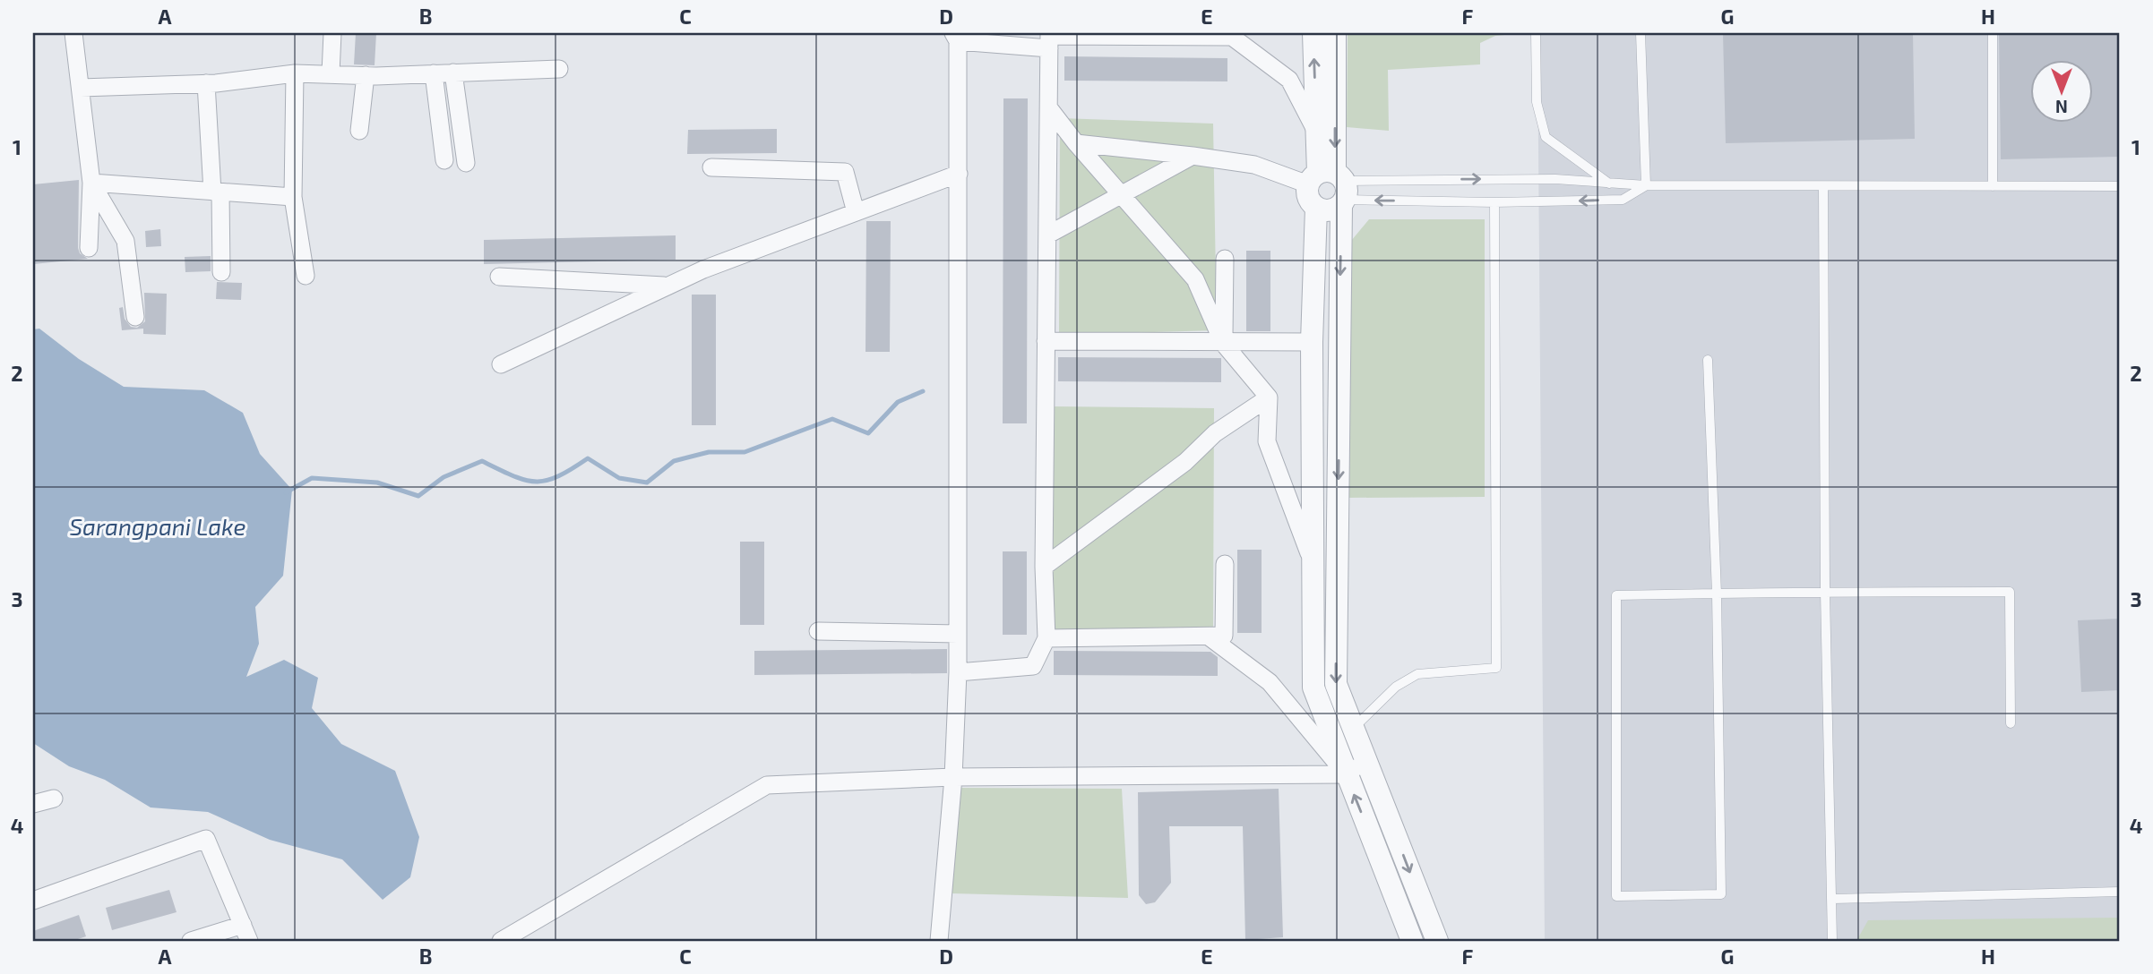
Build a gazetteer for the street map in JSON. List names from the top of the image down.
{
  "water": ["Sarangpani Lake"],
  "north": "bottom",
  "grid": {
    "columns": [
      "A",
      "B",
      "C",
      "D",
      "E",
      "F",
      "G",
      "H"
    ],
    "rows": [
      "1",
      "2",
      "3",
      "4"
    ]
  }
}
